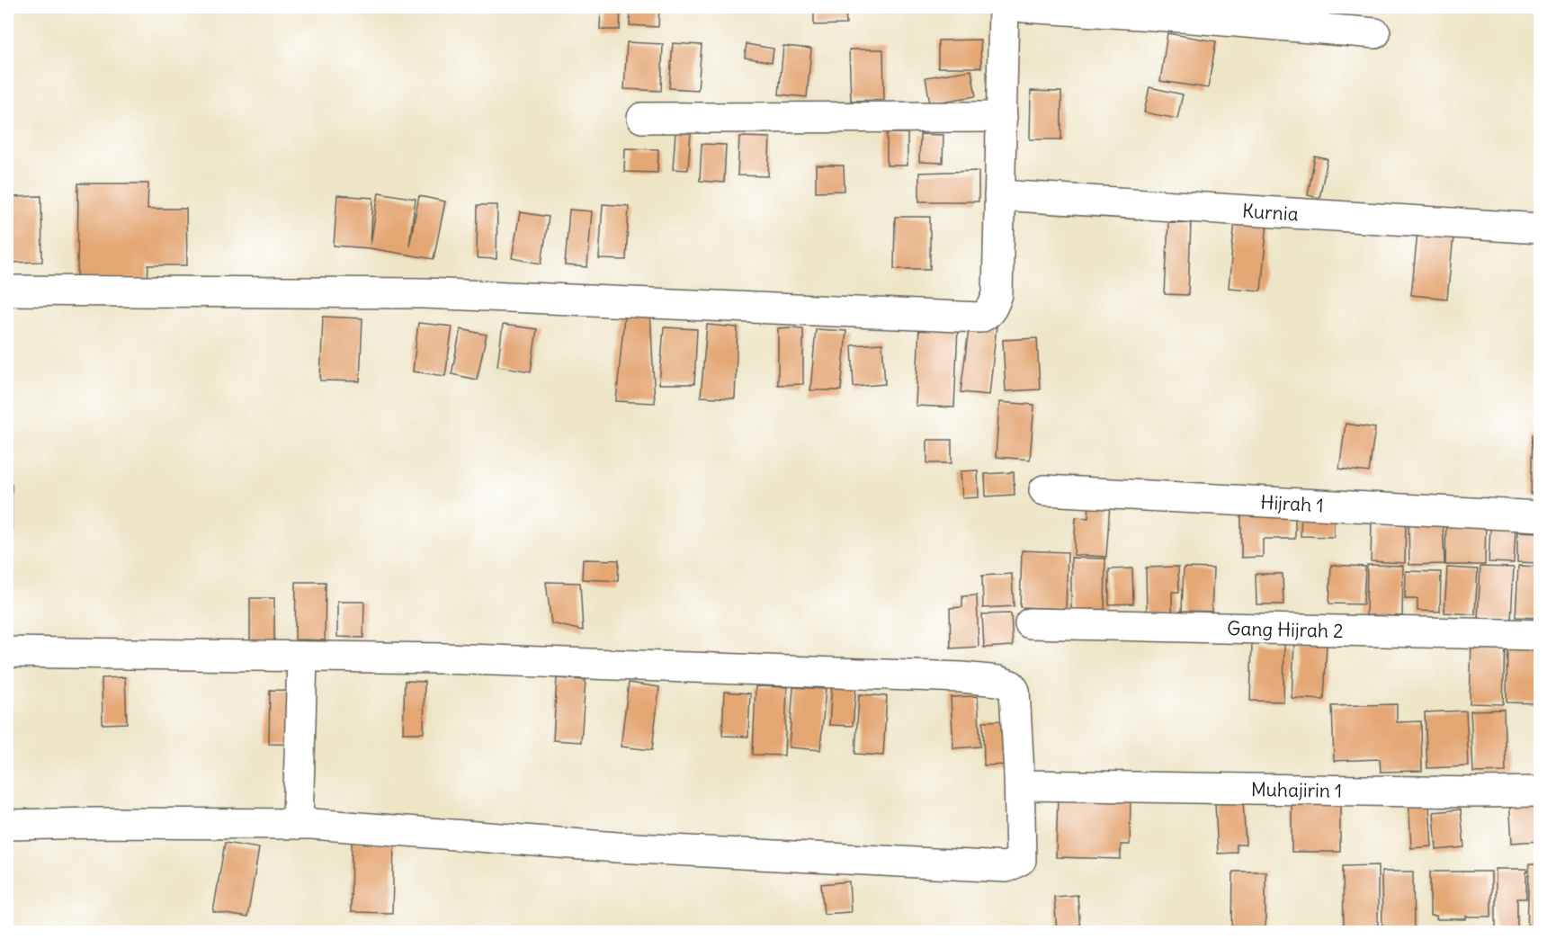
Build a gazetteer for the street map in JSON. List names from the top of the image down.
{
  "streets": {
    "street": [
      "Kurnia",
      "Hijrah 1",
      "Gang Hijrah 2",
      "Muhajirin 1"
    ]
  }
}
